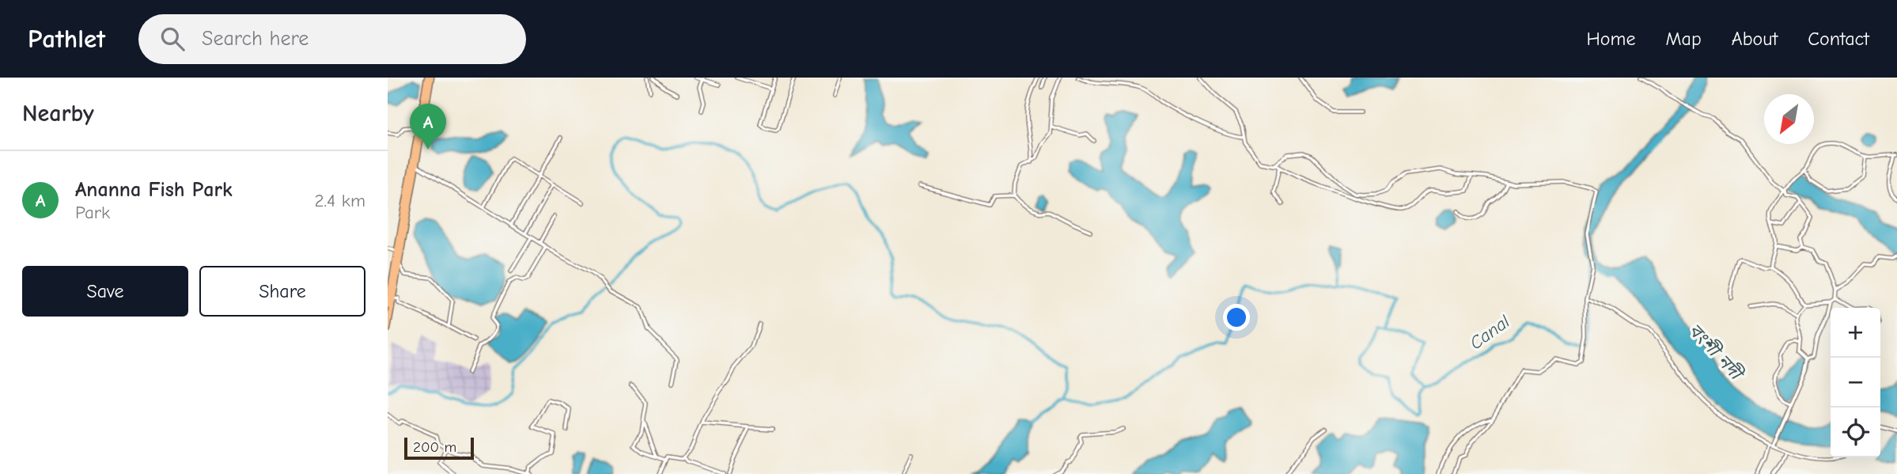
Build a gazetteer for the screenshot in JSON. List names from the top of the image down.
{
  "water": ["Canal", "বংশী নদী"],
  "scale_bar": "200 m",
  "north": "bottom left",
  "page": {
    "header": "Pathlet",
    "search": "Search here",
    "nav": [
      "Home",
      "Map",
      "About",
      "Contact"
    ],
    "heading": "Nearby",
    "pins": "A",
    "list": [
      {
        "mark": "A",
        "name": "Ananna Fish Park",
        "note": "Park",
        "value": "2.4 km"
      }
    ],
    "buttons": ["Save", "Share"],
    "map_buttons": ["+", "−"],
    "scale": "200 m"
  }
}
